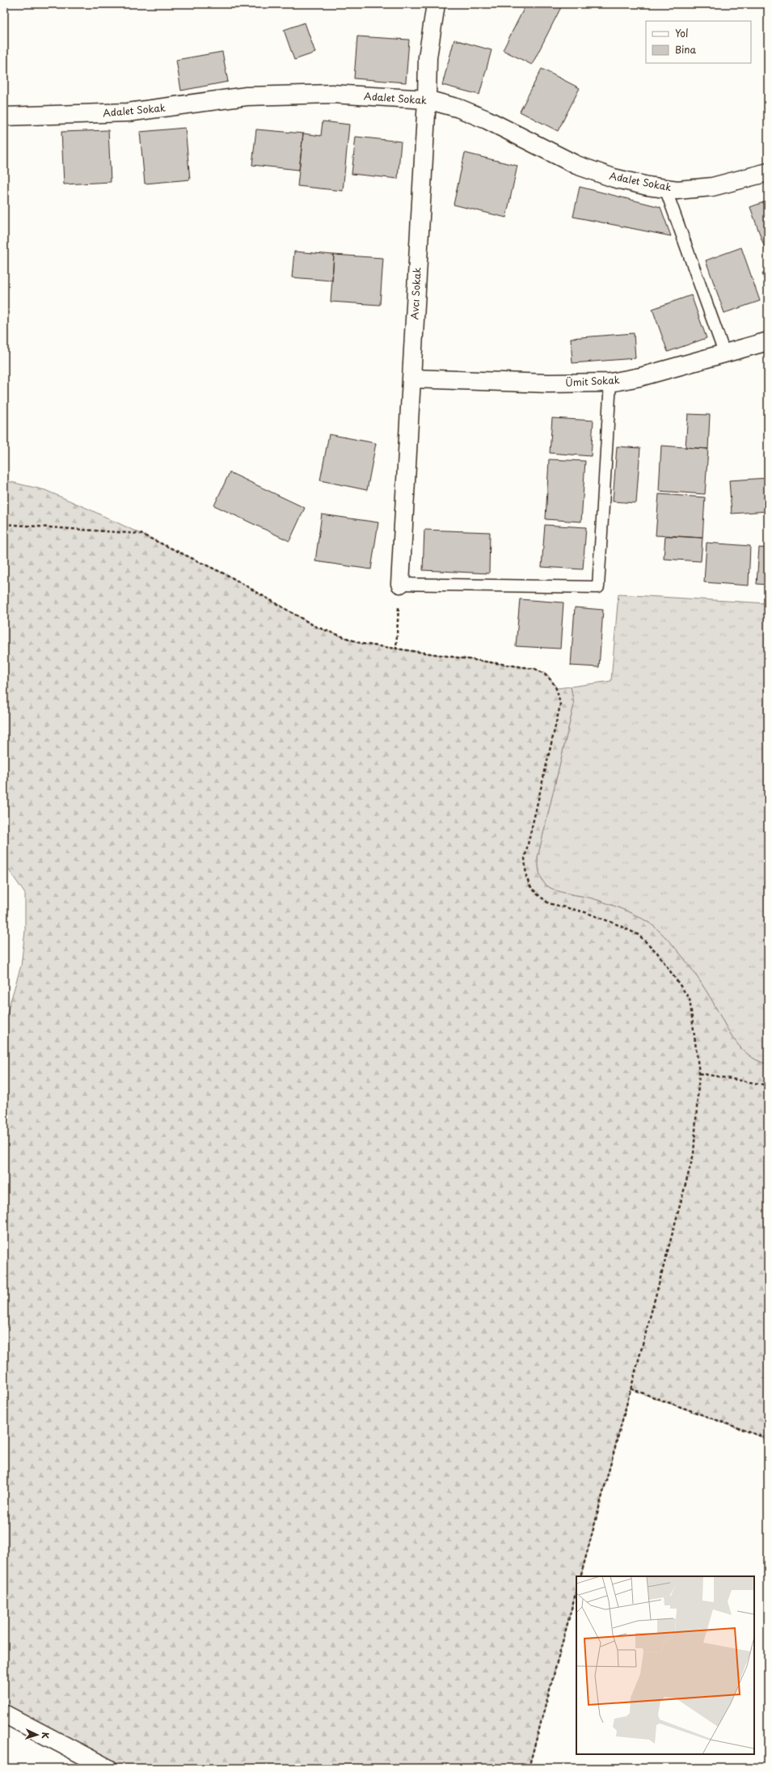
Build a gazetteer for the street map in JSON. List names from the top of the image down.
{
  "streets": {
    "street": ["Adalet Sokak", "Avcı Sokak", "Ümit Sokak"]
  },
  "crossings": [
    ["Adalet Sokak", "Avcı Sokak"],
    ["Avcı Sokak", "Ümit Sokak"]
  ],
  "legend": ["Yol", "Bina"],
  "north": "right"
}
